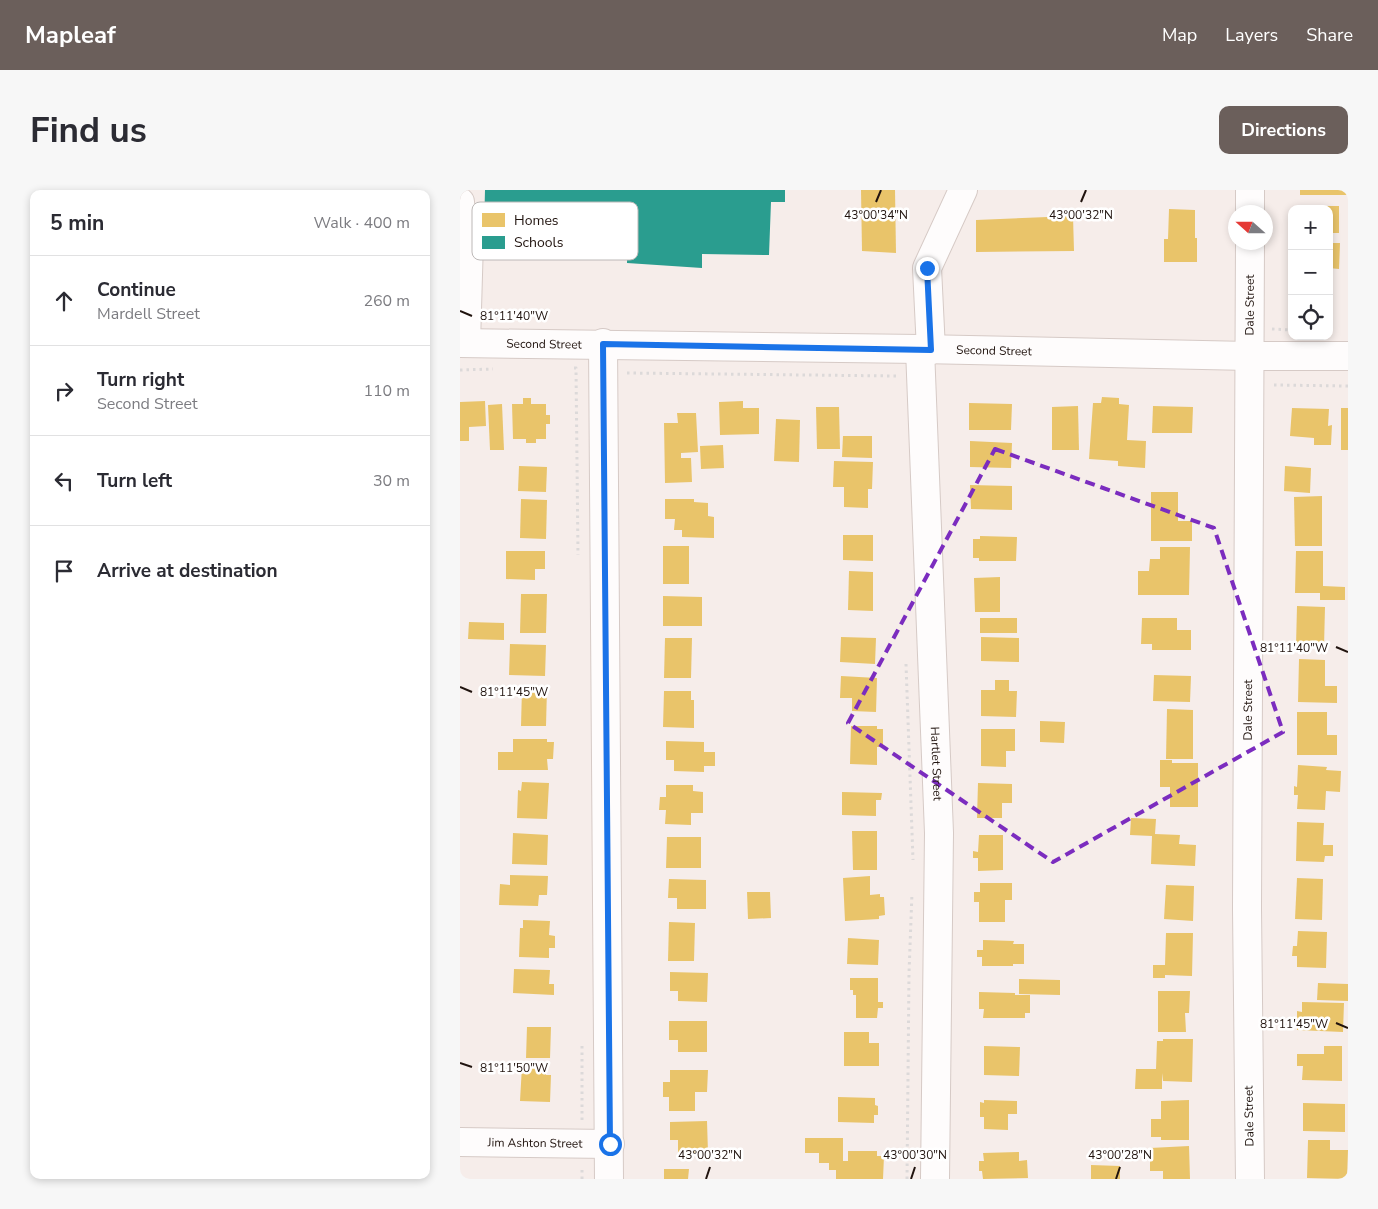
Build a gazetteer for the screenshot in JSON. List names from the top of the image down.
{
  "streets": {
    "street": [
      "Dale Street",
      "Second Street",
      "Hartlet Street",
      "Jim Ashton Street"
    ]
  },
  "crossings": [
    ["Dale Street", "Second Street"],
    ["Second Street", "Hartlet Street"]
  ],
  "legend": ["Homes", "Schools"],
  "north": "left",
  "page": {
    "header": "Mapleaf",
    "nav": ["Map", "Layers", "Share"],
    "buttons": "Directions",
    "title": "Find us",
    "heading": ["5 min", "Walk · 400 m"],
    "map_buttons": ["+", "−"],
    "list": [
      ["Continue", "Mardell Street", "260 m"],
      ["Turn right", "Second Street", "110 m"],
      ["Turn left", "30 m"],
      "Arrive at destination"
    ]
  },
  "coordinates": [
    "43°00'34\"N",
    "43°00'32\"N",
    "81°11'40\"W",
    "81°11'45\"W",
    "81°11'50\"W",
    "43°00'30\"N",
    "43°00'28\"N"
  ]
}
